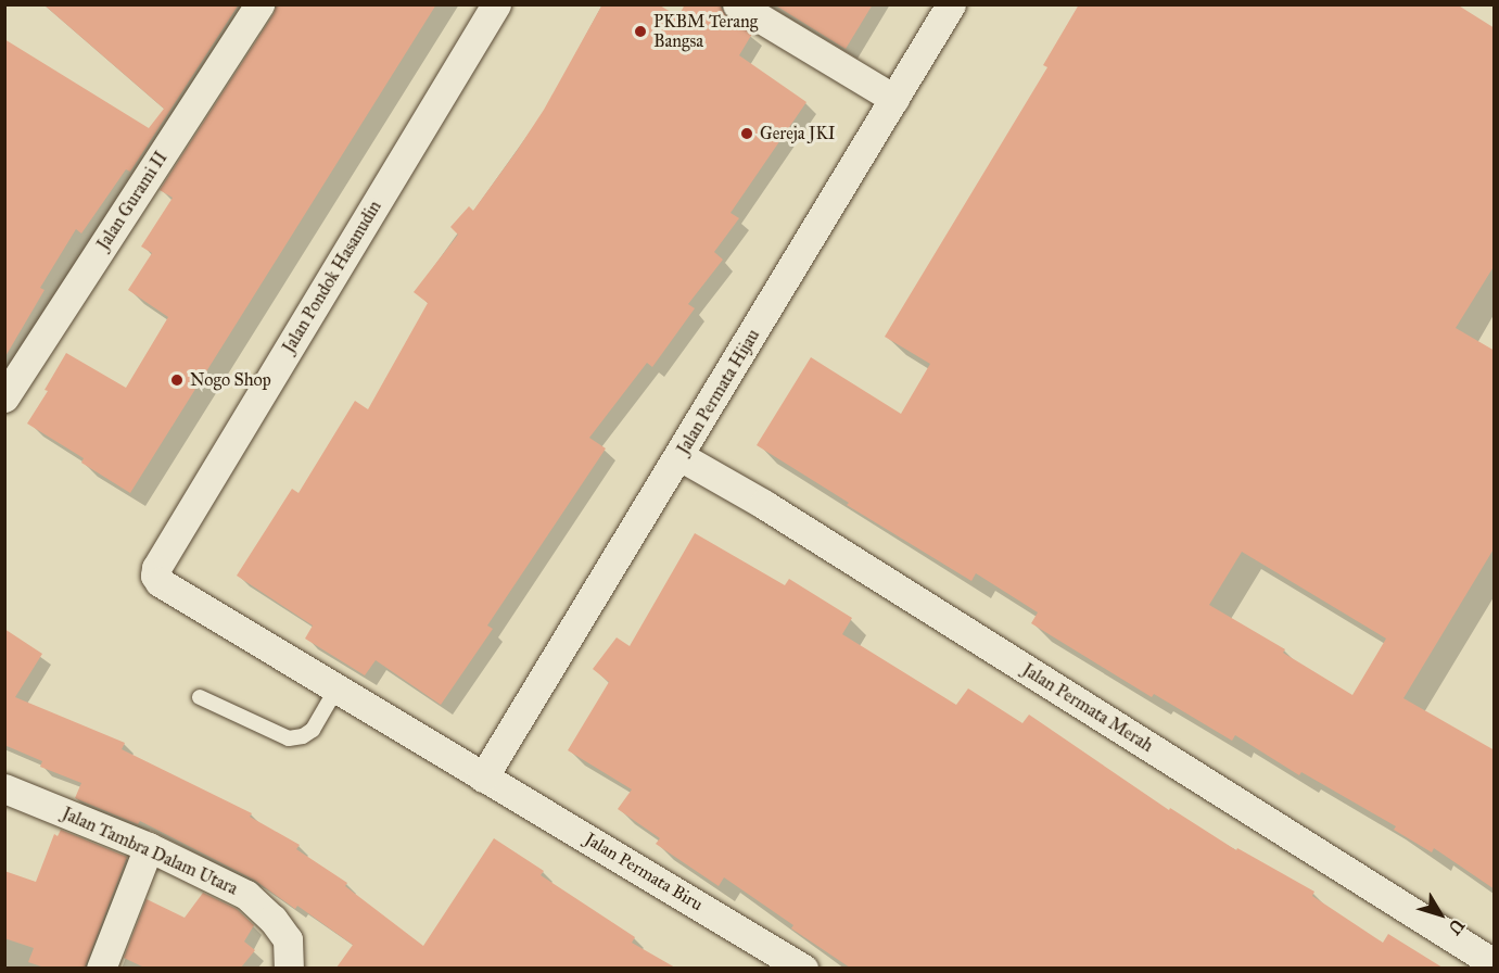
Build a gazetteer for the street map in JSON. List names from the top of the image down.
{
  "streets": {
    "street": [
      "Jalan Gurami II",
      "Jalan Pondok Hasanudin",
      "Jalan Permata Hijau",
      "Jalan Permata Merah",
      "Jalan Tambra Dalam Utara",
      "Jalan Permata Biru"
    ]
  },
  "crossings": [
    ["Jalan Pondok Hasanudin", "Jalan Permata Biru"],
    ["Jalan Permata Hijau", "Jalan Permata Merah"],
    ["Jalan Permata Hijau", "Jalan Permata Biru"]
  ],
  "places": ["PKBM Terang Bangsa", "Gereja JKI", "Nogo Shop"],
  "north": "bottom right"
}
